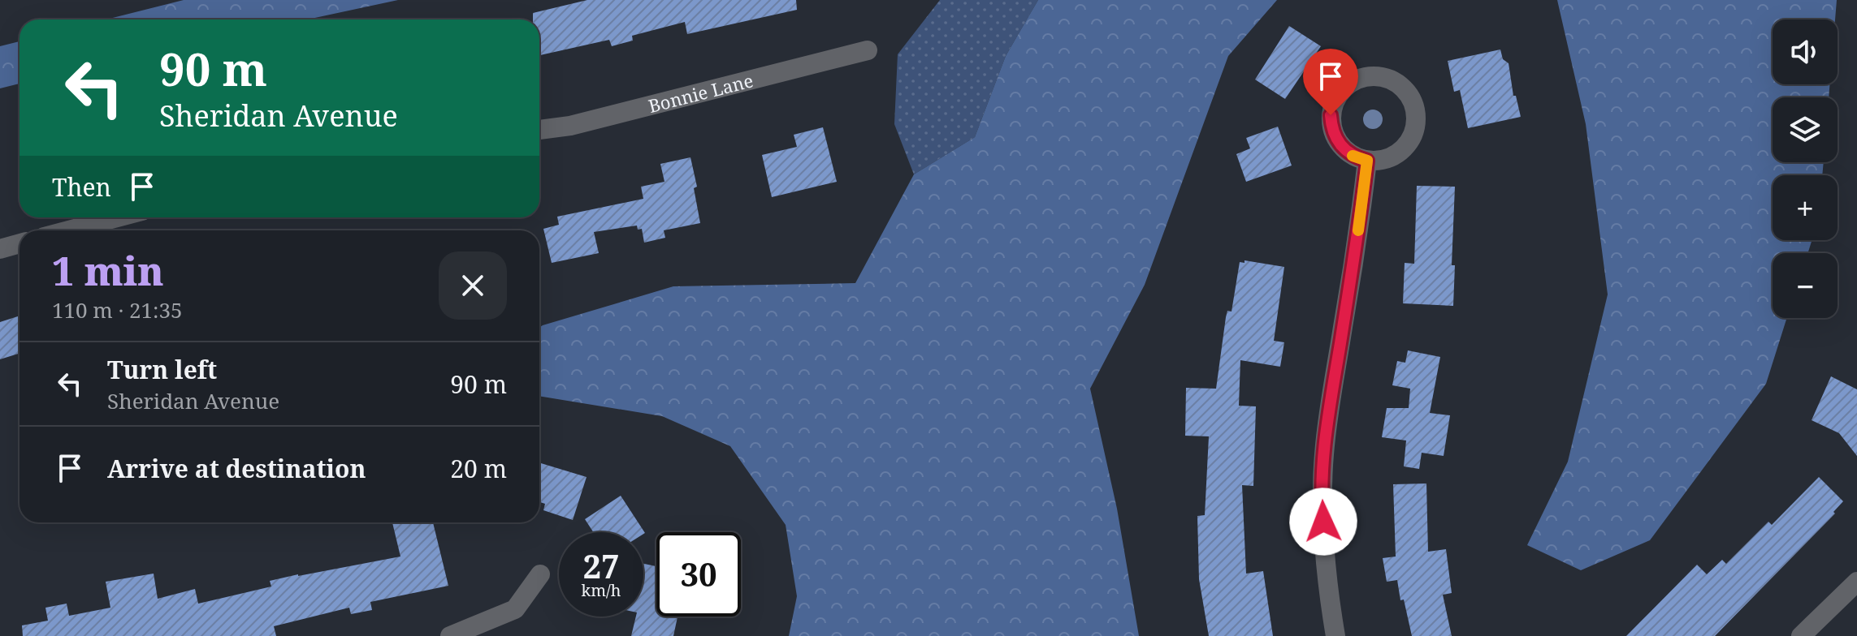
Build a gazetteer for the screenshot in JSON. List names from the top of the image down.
{
  "streets": {
    "street": ["Bonnie Lane"]
  },
  "page": {
    "map_buttons": ["+", "−"],
    "turn": ["90 m", "Sheridan Avenue"],
    "then": "Then",
    "heading": ["1 min", "110 m · 21:35"],
    "list": [
      {
        "name": "Turn left",
        "note": "Sheridan Avenue",
        "value": "90 m"
      },
      {
        "name": "Arrive at destination",
        "value": "20 m"
      }
    ],
    "speed": "27 km/h",
    "limit": "30"
  }
}
